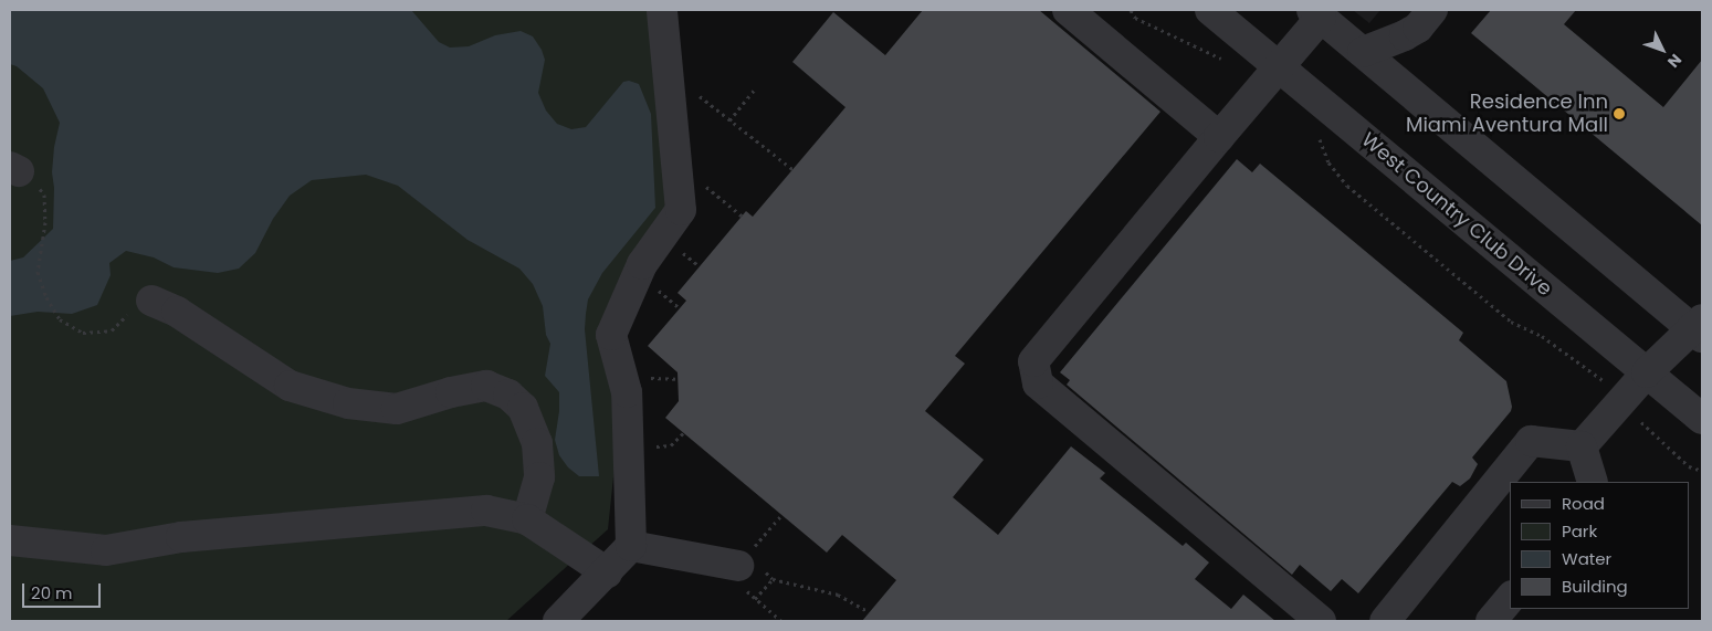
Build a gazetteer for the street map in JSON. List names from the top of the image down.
{
  "streets": {
    "street": ["West Country Club Drive"]
  },
  "places": ["Residence Inn Miami Aventura Mall"],
  "legend": [
    "Road",
    "Park",
    "Water",
    "Building"
  ],
  "scale_bar": "20 m",
  "north": "bottom right"
}
